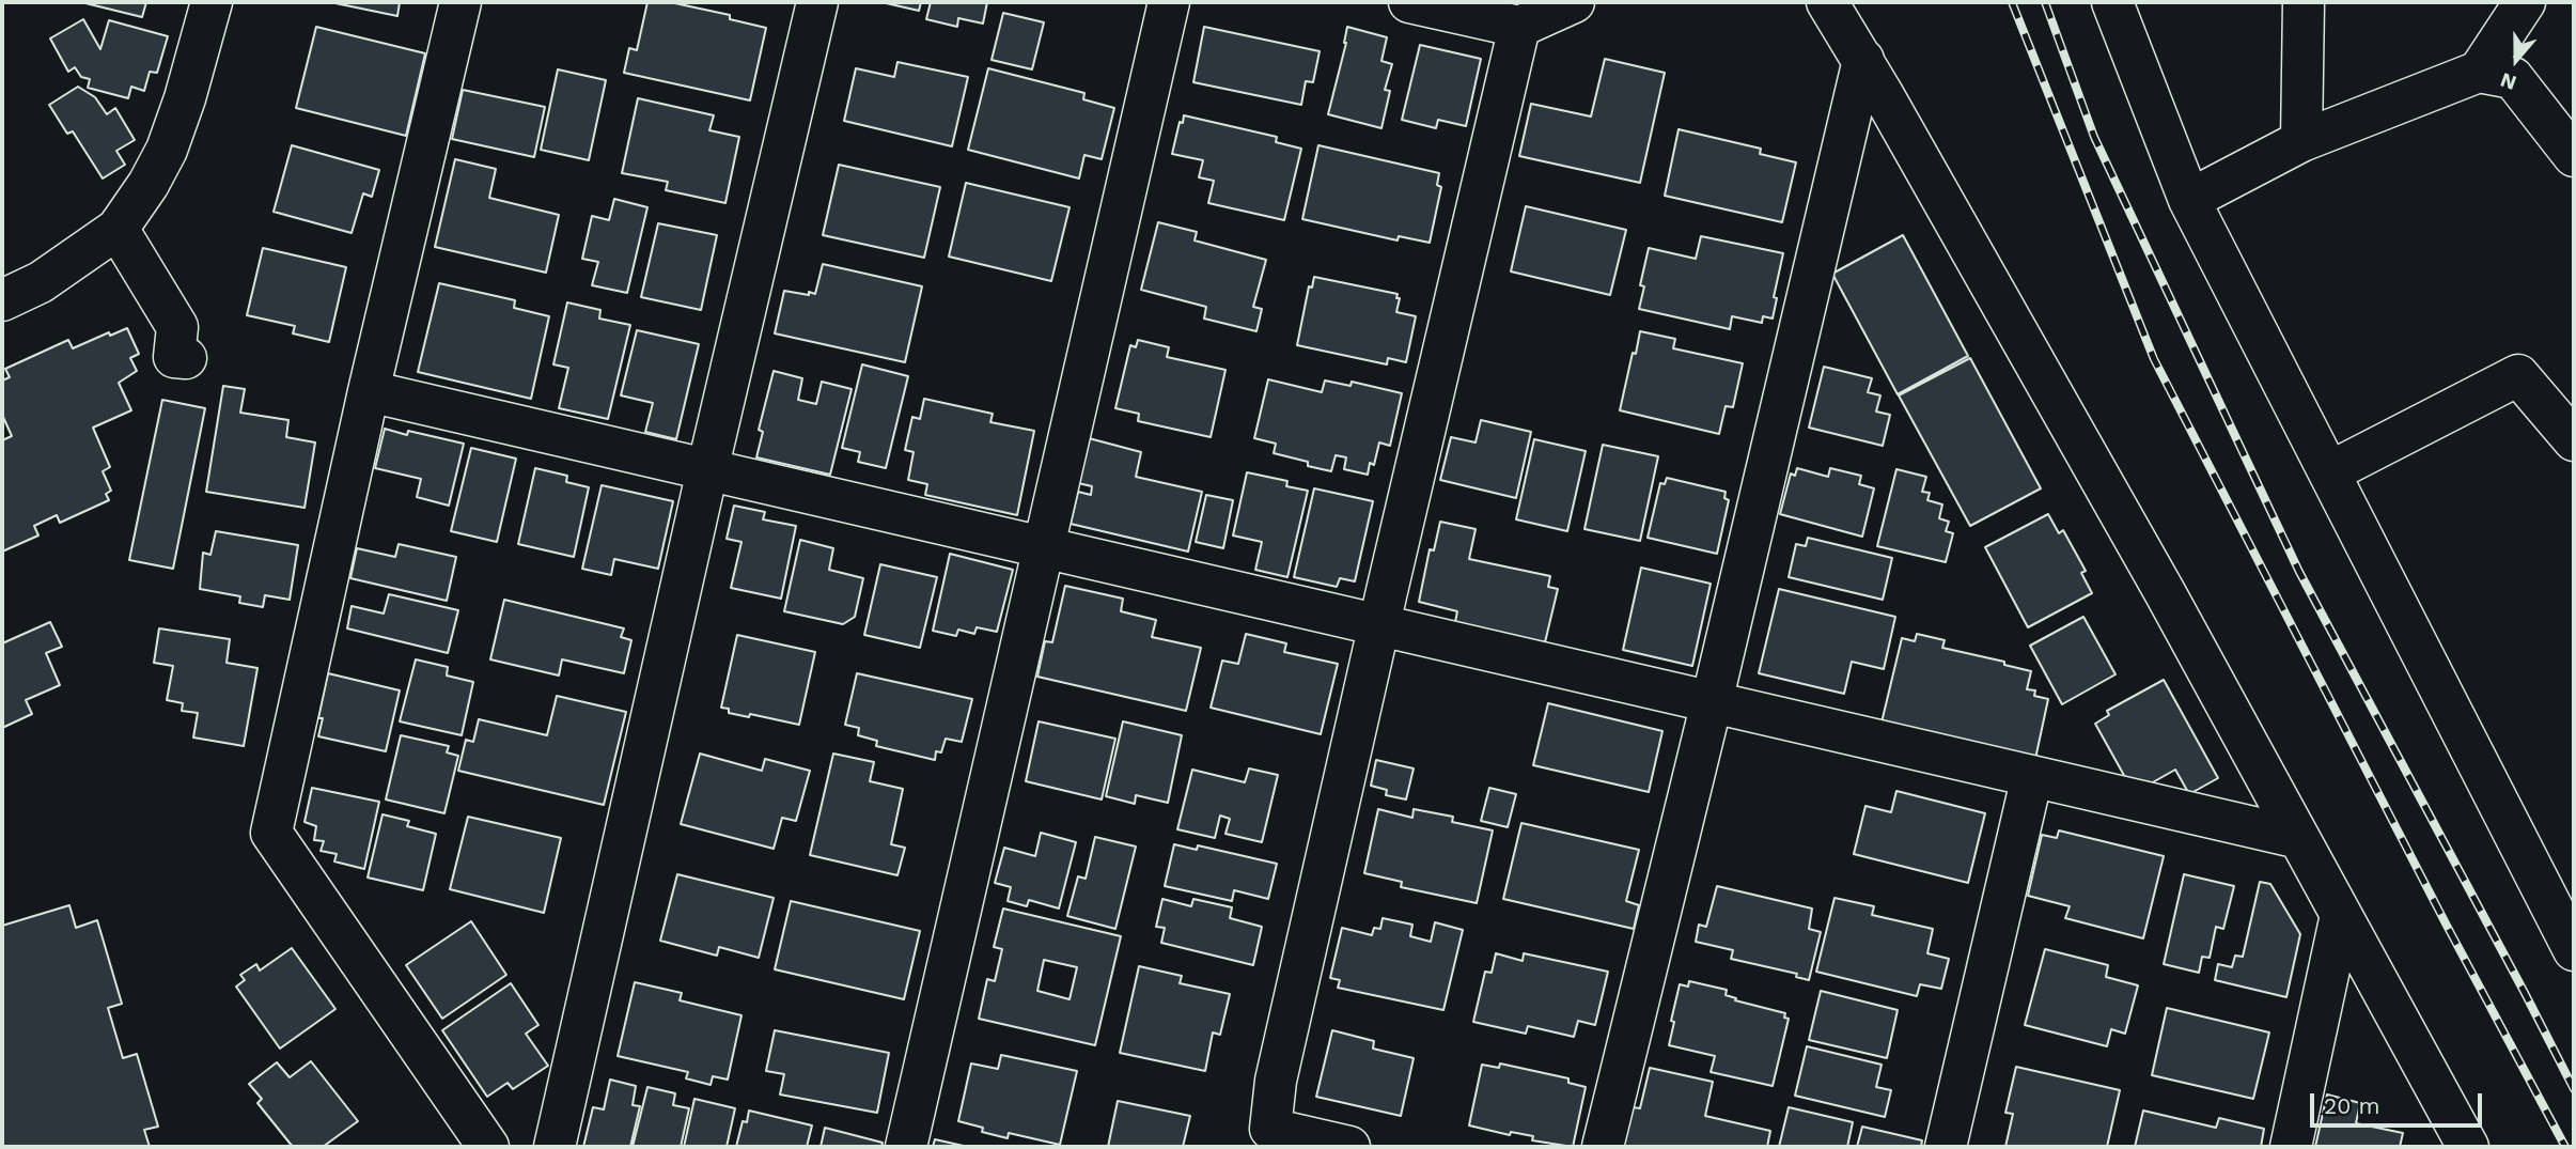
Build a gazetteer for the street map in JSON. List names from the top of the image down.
{
  "scale_bar": "20 m",
  "north": "bottom"
}
